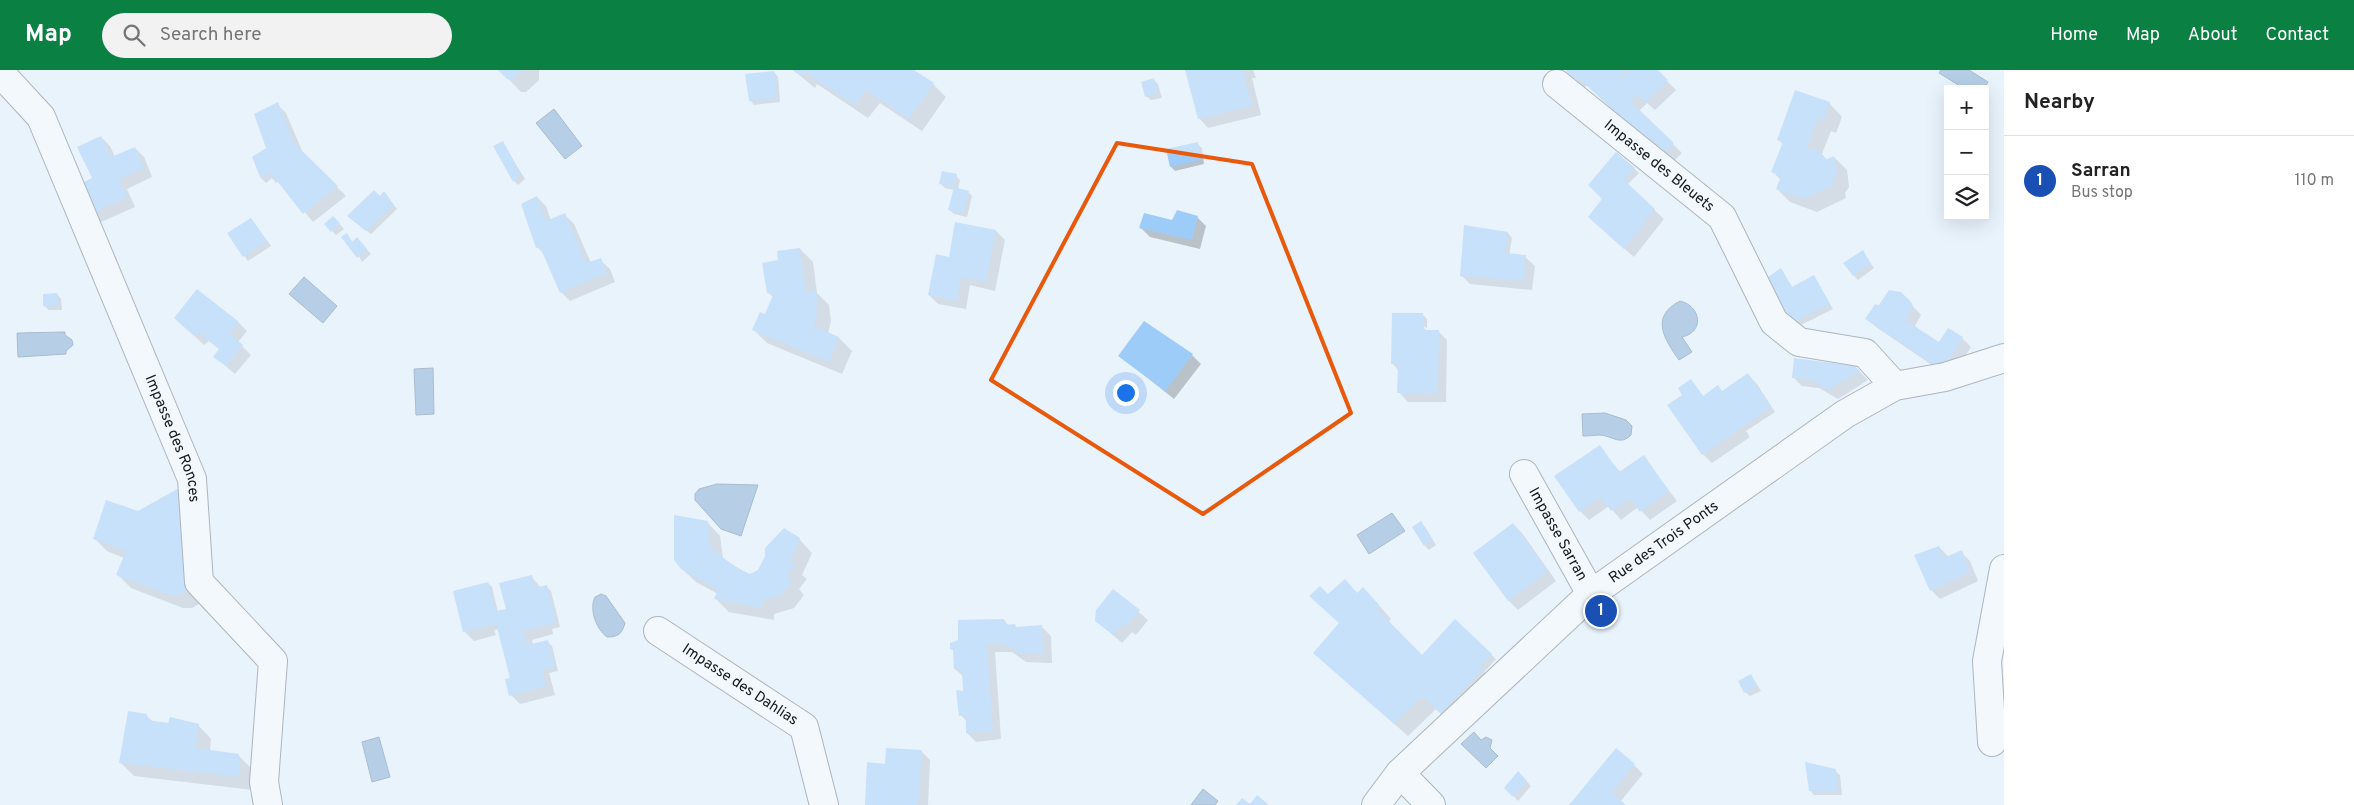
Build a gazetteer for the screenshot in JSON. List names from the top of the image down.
{
  "streets": {
    "street": [
      "Impasse des Bleuets",
      "Impasse des Ronces",
      "Impasse Sarran",
      "Rue des Trois Ponts",
      "Impasse des Dahlias"
    ]
  },
  "crossings": [
    ["Impasse des Bleuets", "Rue des Trois Ponts"],
    ["Impasse Sarran", "Rue des Trois Ponts"]
  ],
  "page": {
    "header": "Map",
    "search": "Search here",
    "nav": [
      "Home",
      "Map",
      "About",
      "Contact"
    ],
    "heading": "Nearby",
    "map_buttons": ["+", "−"],
    "list": [
      {
        "mark": "1",
        "name": "Sarran",
        "note": "Bus stop",
        "value": "110 m"
      }
    ],
    "pins": "1"
  }
}
